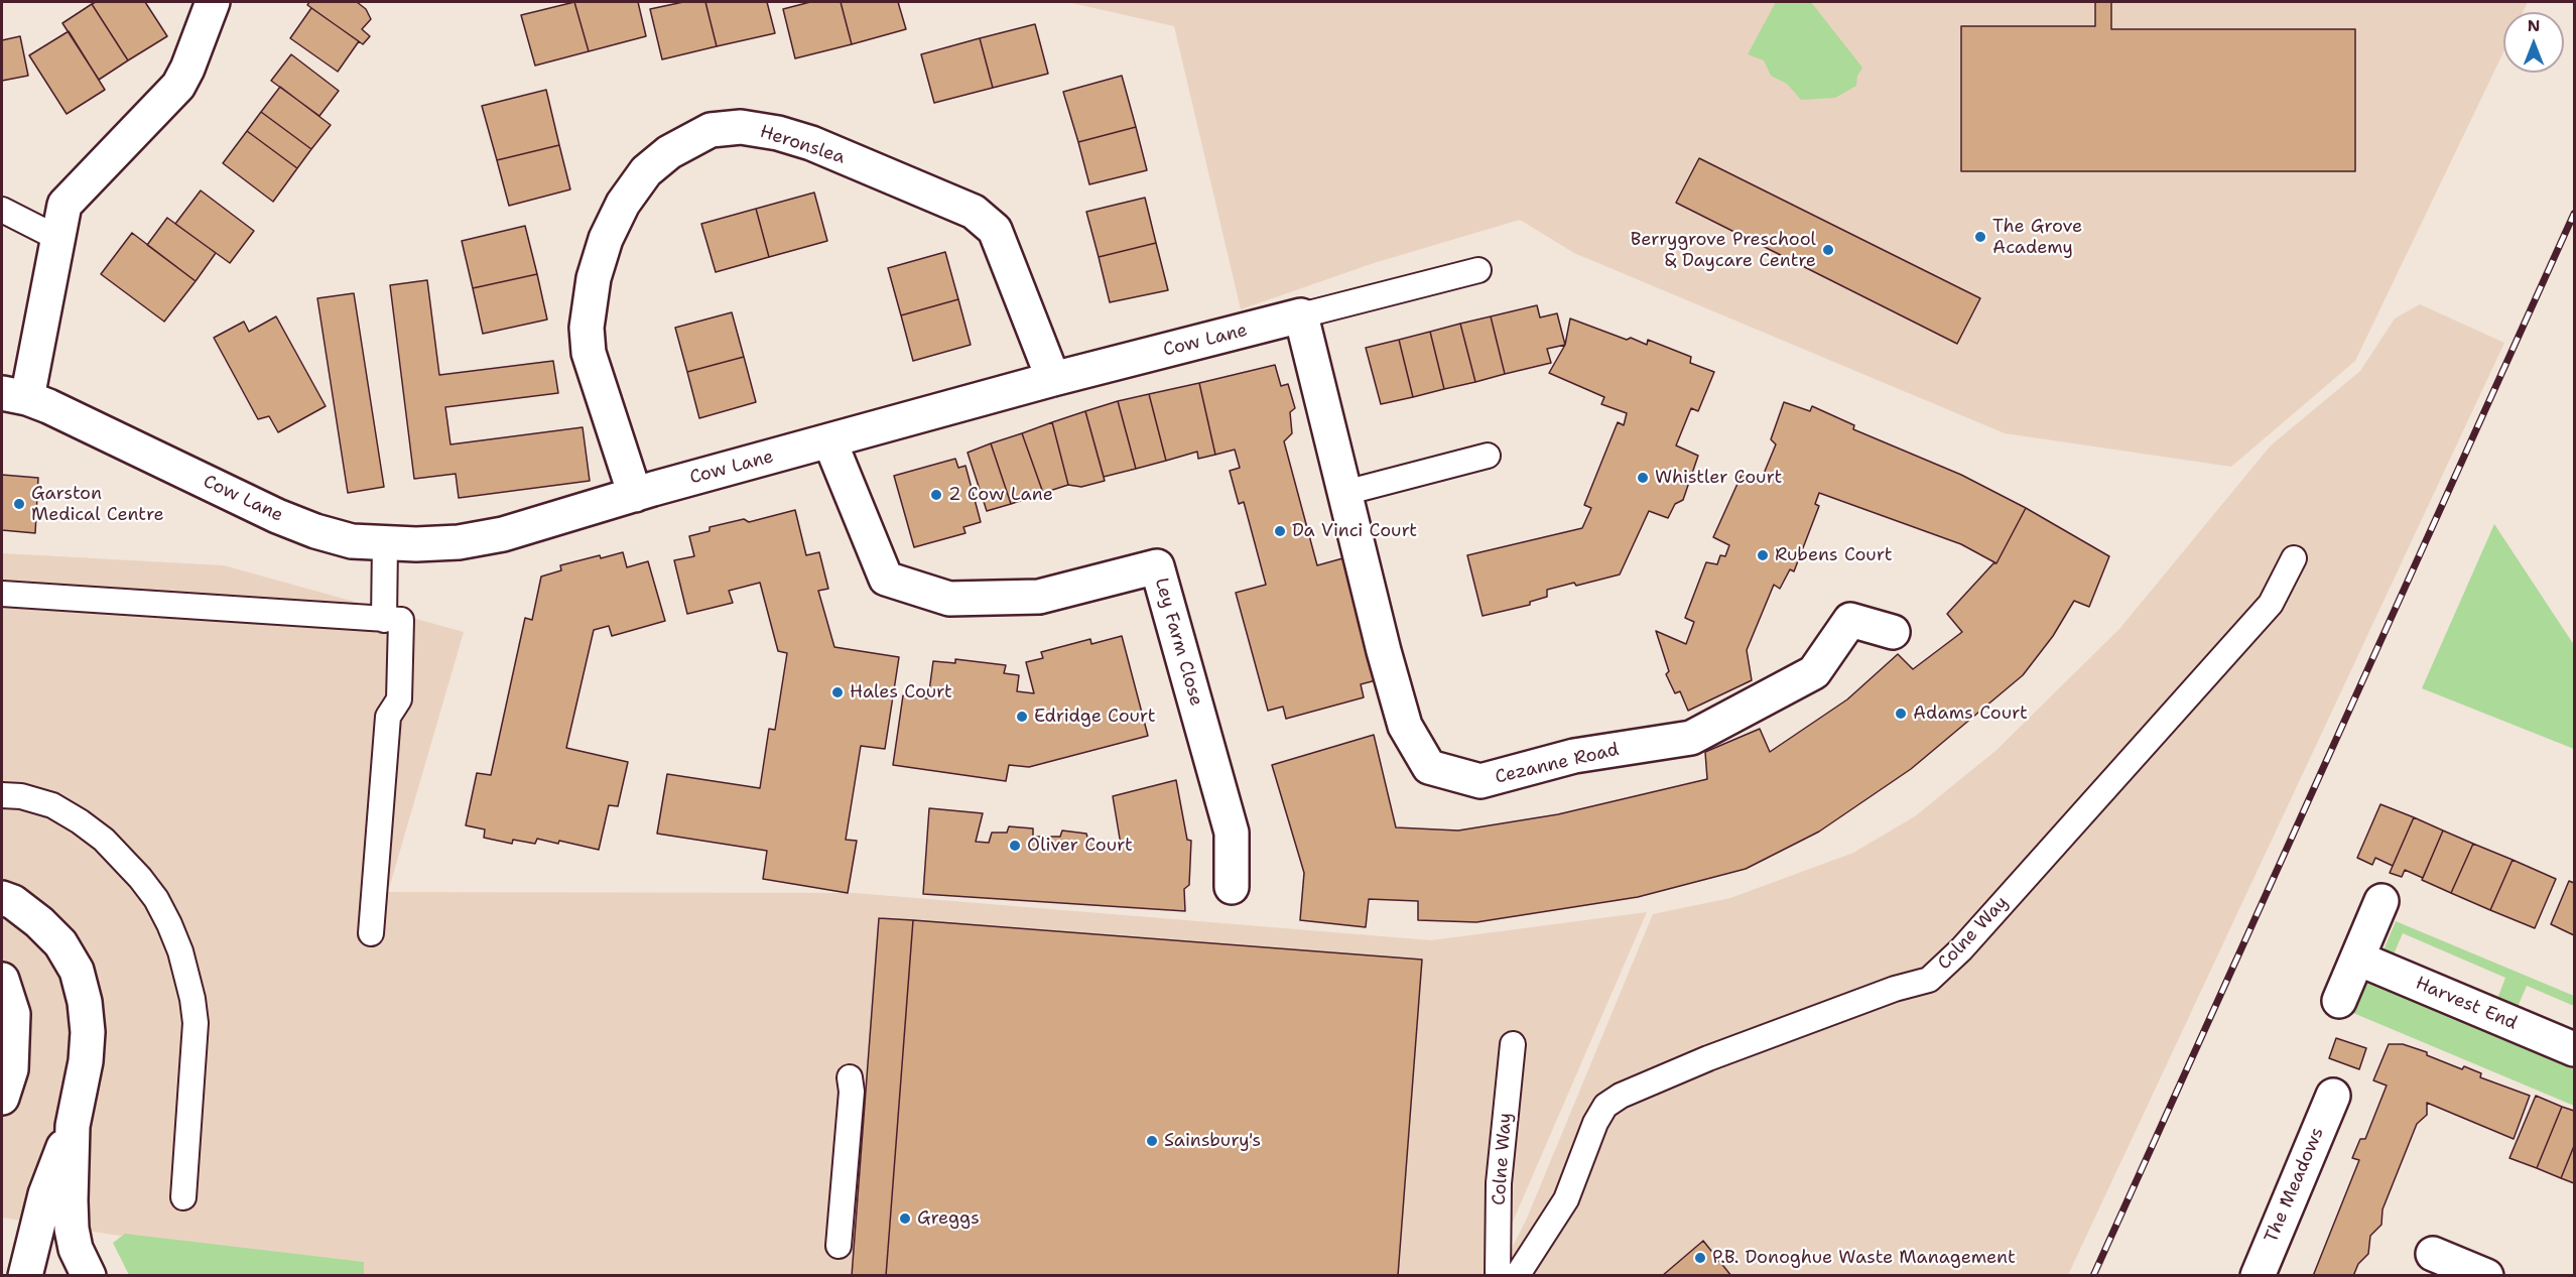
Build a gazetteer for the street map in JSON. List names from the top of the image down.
{
  "streets": {
    "street": [
      "Heronslea",
      "Cow Lane",
      "Ley Farm Close",
      "Cezanne Road",
      "Harvest End",
      "The Meadows"
    ],
    "lane": ["Colne Way"]
  },
  "crossings": [
    ["Heronslea", "Cow Lane"],
    ["Cow Lane", "Ley Farm Close"],
    ["Cow Lane", "Cezanne Road"]
  ],
  "places": [
    "The Grove Academy",
    "Berrygrove Preschool & Daycare Centre",
    "Whistler Court",
    "2 Cow Lane",
    "Garston Medical Centre",
    "Da Vinci Court",
    "Rubens Court",
    "Hales Court",
    "Adams Court",
    "Edridge Court",
    "Oliver Court",
    "Sainsbury's",
    "Greggs",
    "P.B. Donoghue Waste Management"
  ],
  "north": "top"
}
